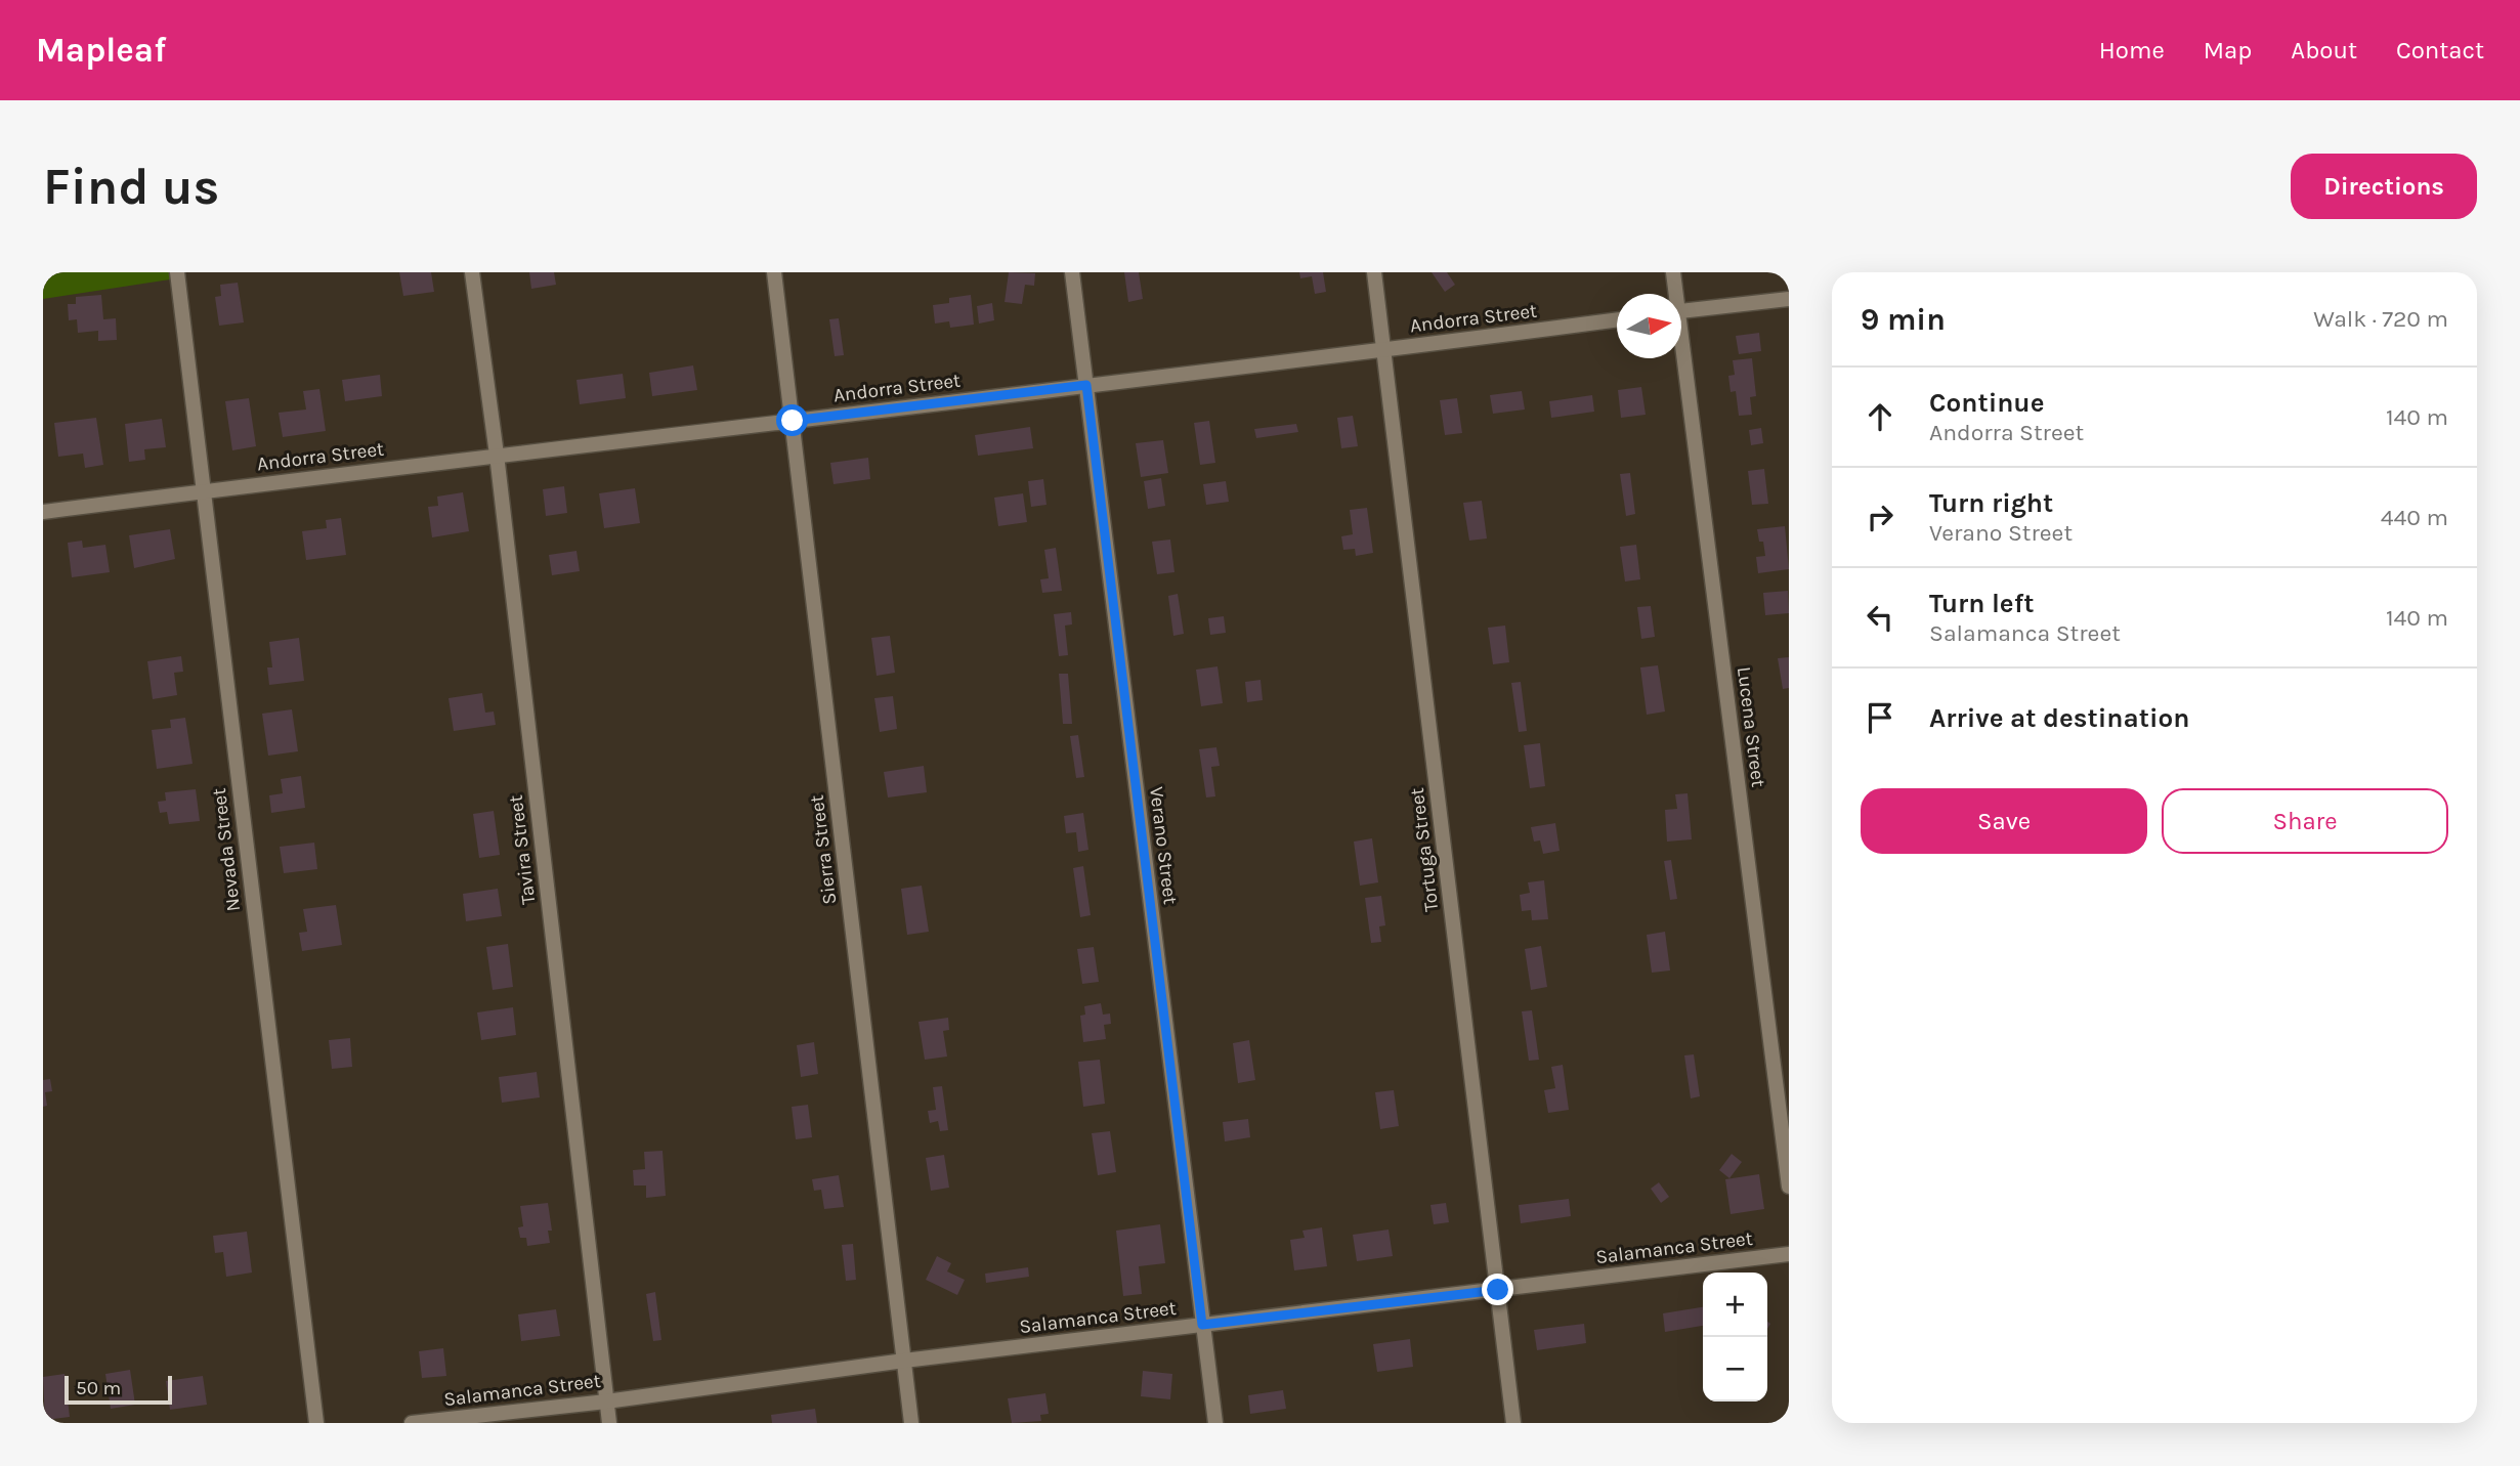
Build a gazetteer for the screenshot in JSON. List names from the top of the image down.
{
  "streets": {
    "street": [
      "Andorra Street",
      "Lucena Street",
      "Verano Street",
      "Nevada Street",
      "Tavira Street",
      "Sierra Street",
      "Tortuga Street",
      "Salamanca Street"
    ]
  },
  "crossings": [
    ["Andorra Street", "Verano Street"],
    ["Andorra Street", "Nevada Street"],
    ["Andorra Street", "Tavira Street"],
    ["Andorra Street", "Sierra Street"],
    ["Andorra Street", "Tortuga Street"],
    ["Verano Street", "Salamanca Street"],
    ["Tavira Street", "Salamanca Street"],
    ["Sierra Street", "Salamanca Street"],
    ["Tortuga Street", "Salamanca Street"]
  ],
  "scale_bar": "50 m",
  "north": "right",
  "page": {
    "header": "Mapleaf",
    "nav": [
      "Home",
      "Map",
      "About",
      "Contact"
    ],
    "buttons": [
      "Directions",
      ["Save", "Share"]
    ],
    "title": "Find us",
    "heading": ["9 min", "Walk · 720 m"],
    "list": [
      ["Continue", "Andorra Street", "140 m"],
      ["Turn right", "Verano Street", "440 m"],
      ["Turn left", "Salamanca Street", "140 m"],
      "Arrive at destination"
    ],
    "map_buttons": ["+", "−"],
    "scale": "50 m"
  }
}
